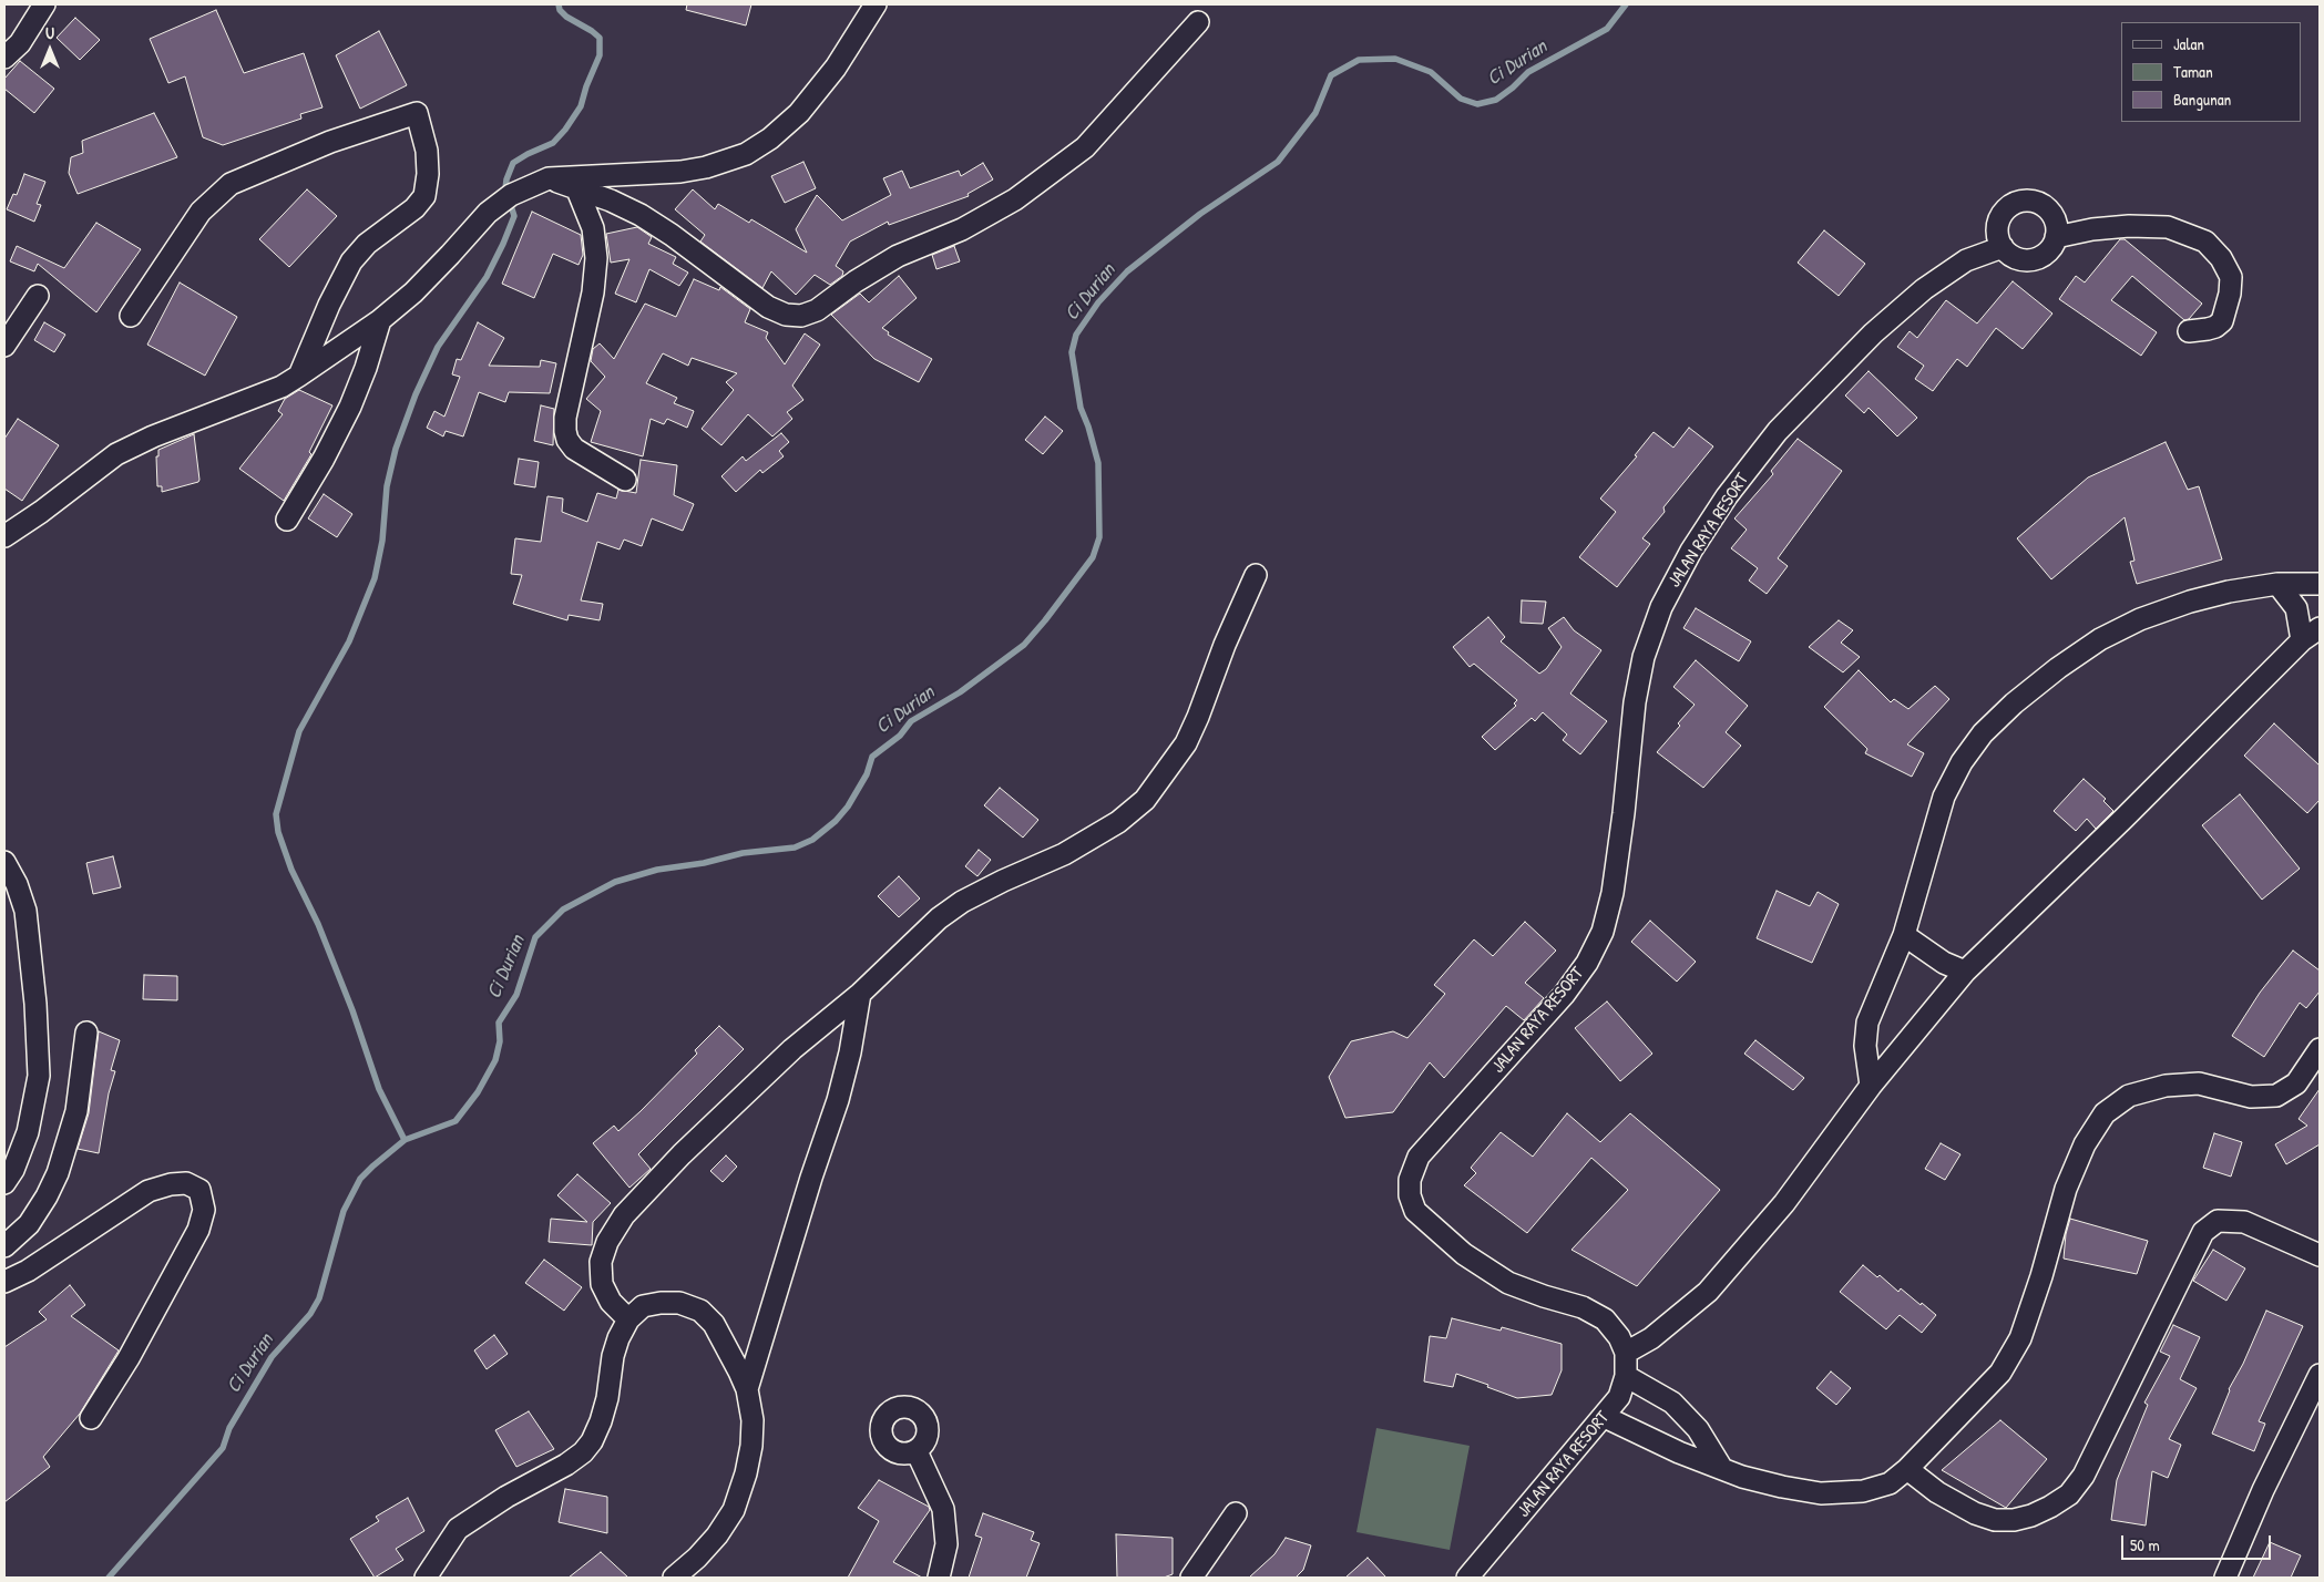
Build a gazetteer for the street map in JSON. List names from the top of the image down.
{
  "streets": {
    "street": ["JALAN RAYA RESORT"]
  },
  "water": ["Ci Durian"],
  "legend": ["Jalan", "Taman", "Bangunan"],
  "scale_bar": "50 m",
  "north": "top"
}
